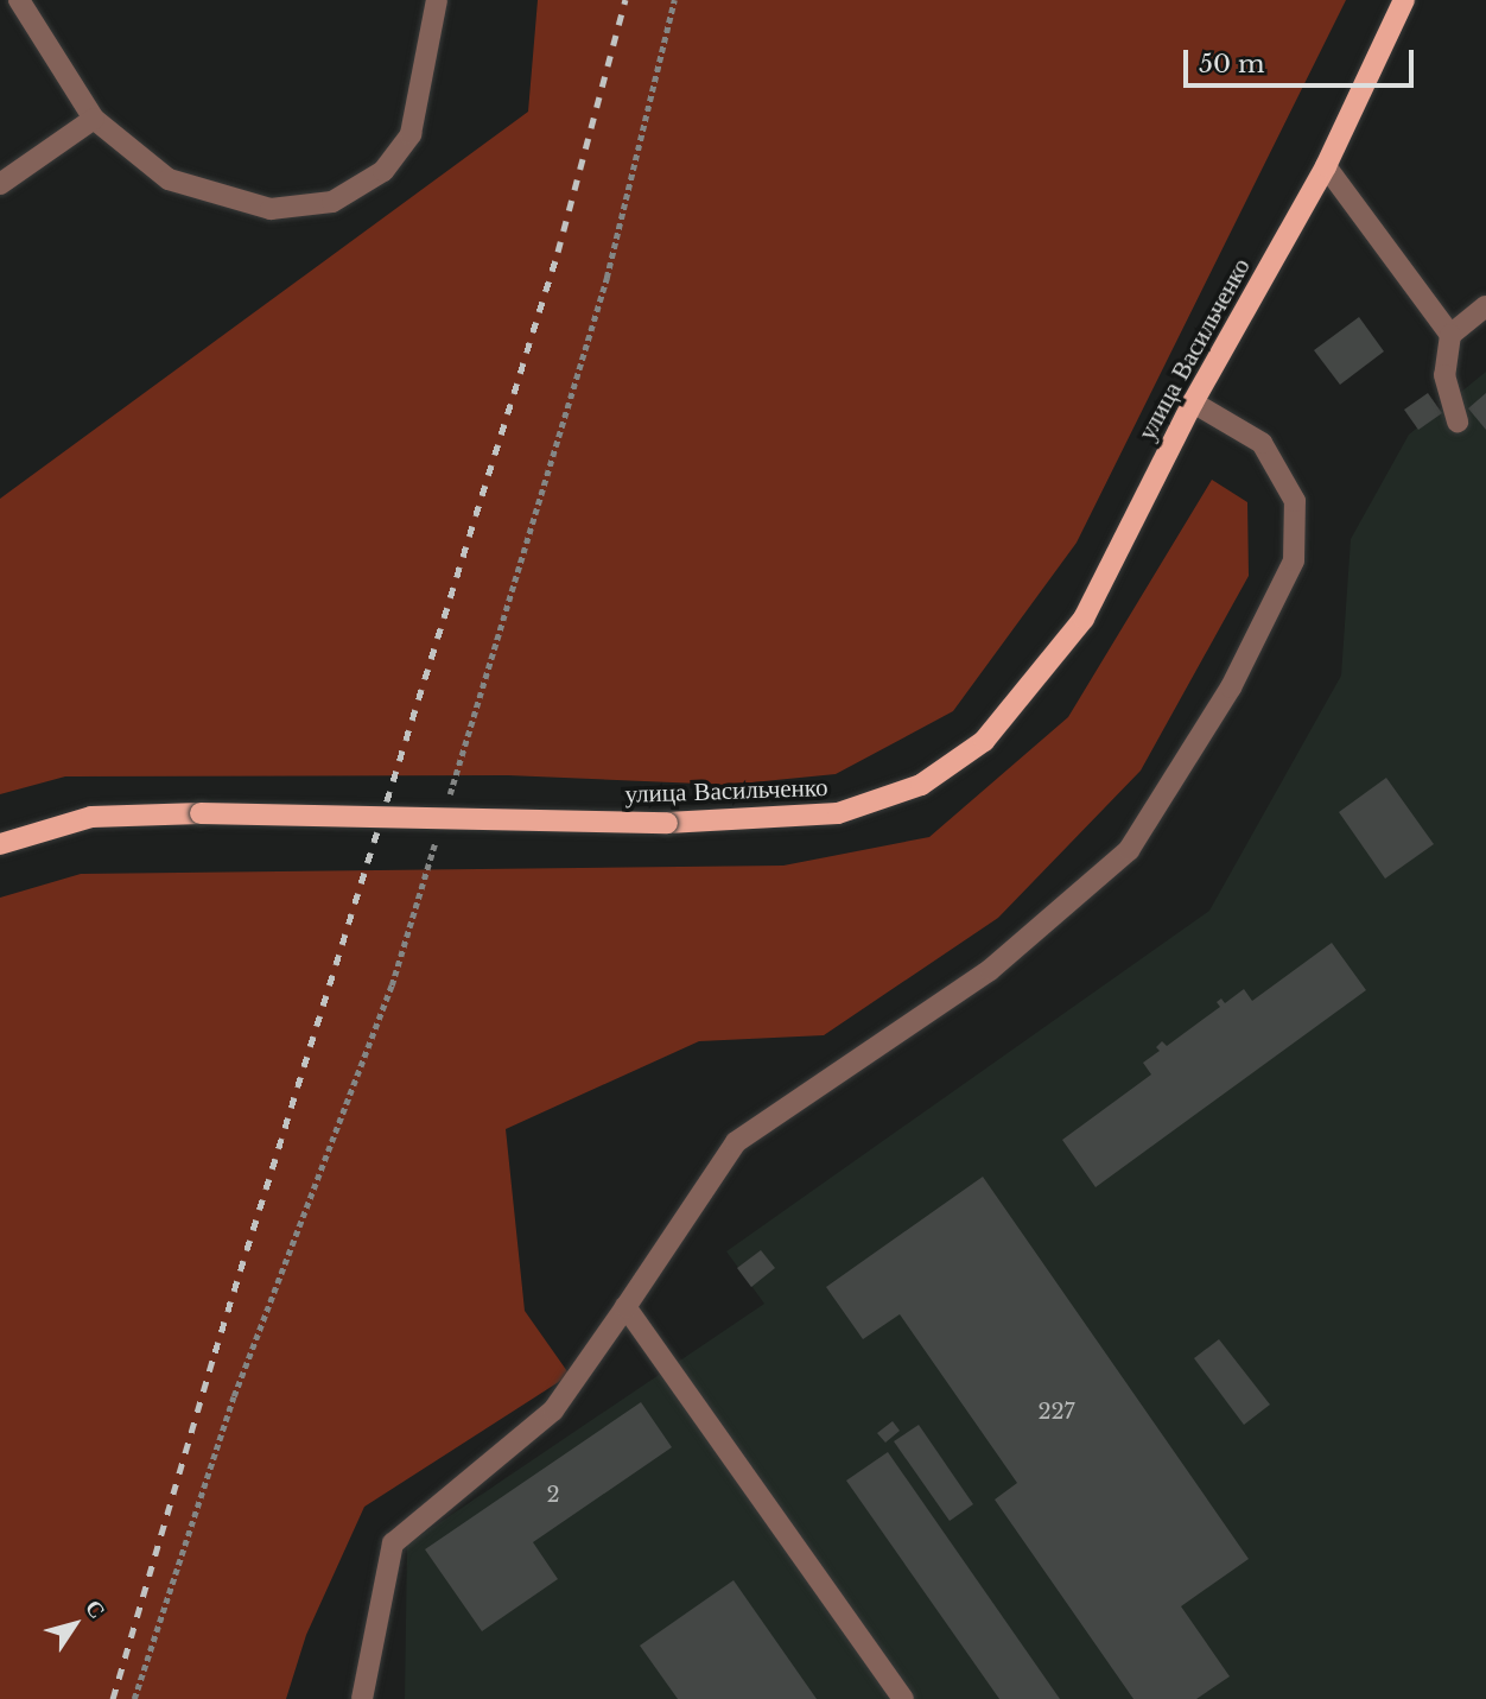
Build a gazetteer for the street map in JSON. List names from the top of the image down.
{
  "streets": {
    "main road": ["улица Васильченко"]
  },
  "house_numbers": ["227", "2"],
  "scale_bar": "50 m",
  "north": "top right"
}
